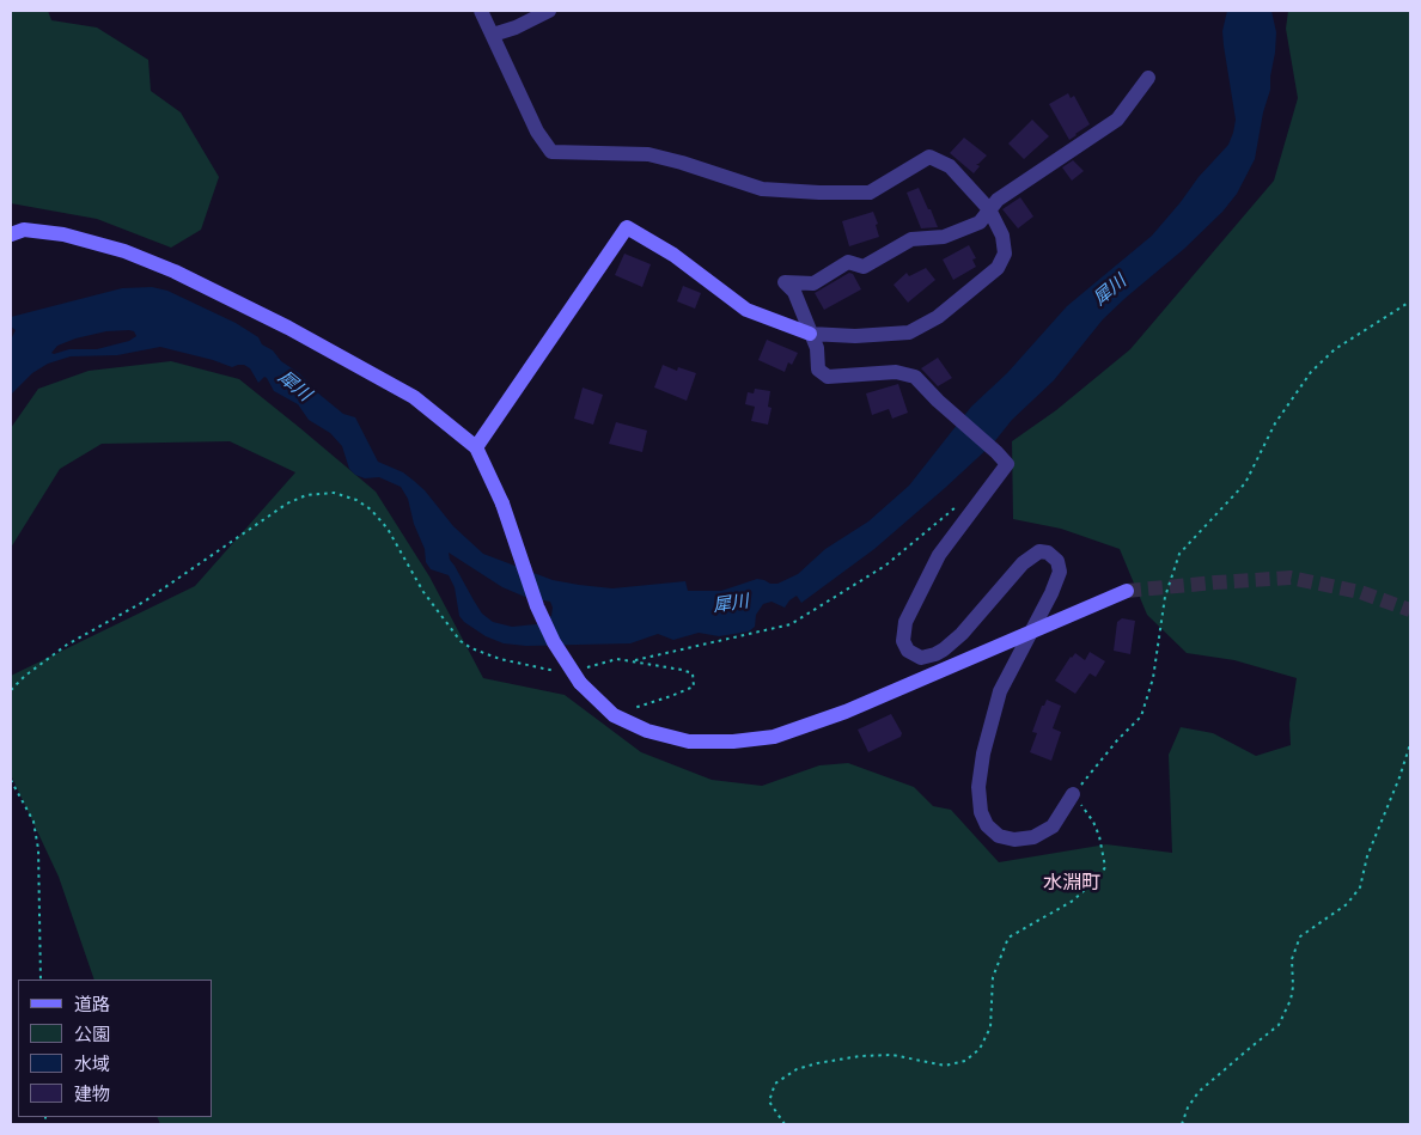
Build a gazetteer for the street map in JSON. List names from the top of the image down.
{
  "districts": ["水淵町"],
  "water": ["犀川"],
  "legend": [
    "道路",
    "公園",
    "水域",
    "建物"
  ]
}
